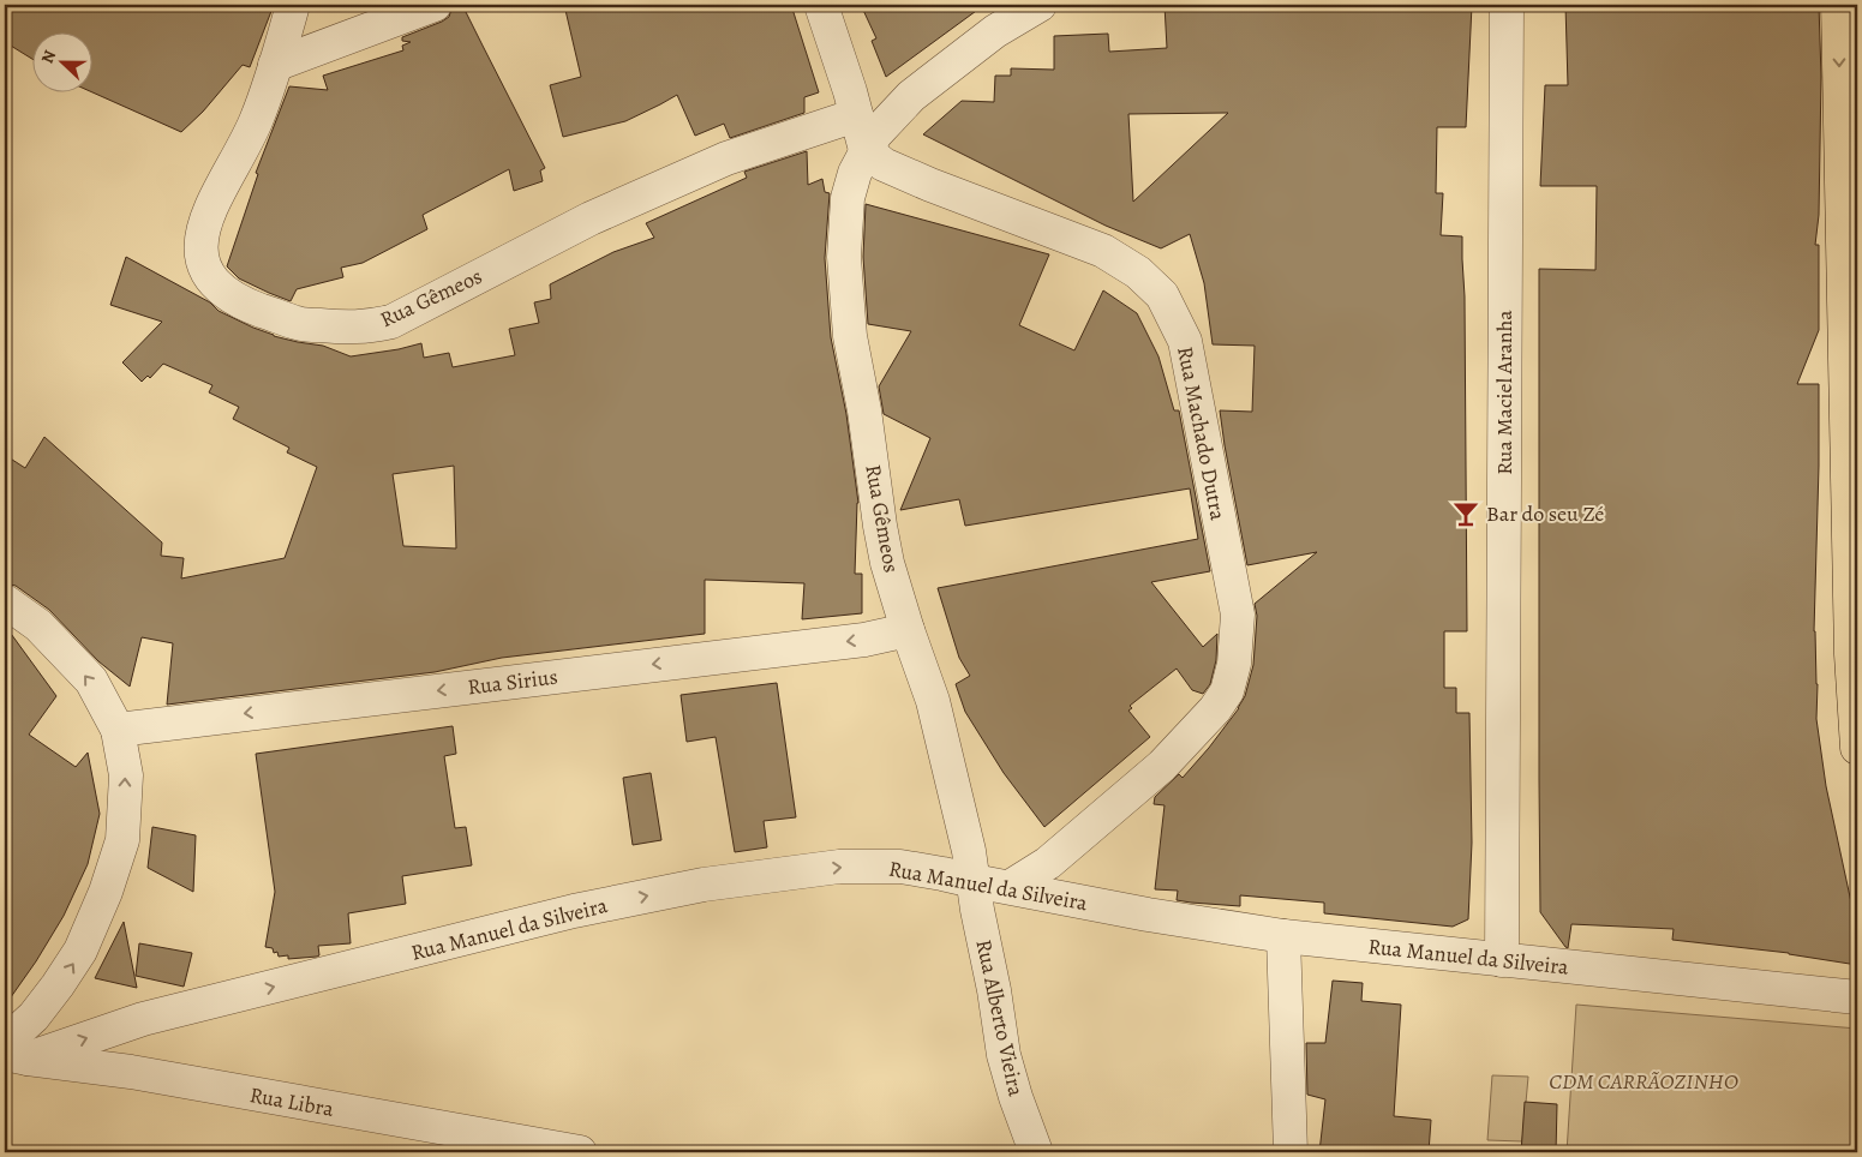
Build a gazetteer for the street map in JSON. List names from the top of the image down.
{
  "streets": {
    "street": [
      "Rua Gêmeos",
      "Rua Maciel Aranha",
      "Rua Machado Dutra",
      "Rua Sirius",
      "Rua Manuel da Silveira",
      "Rua Alberto Vieira",
      "Rua Libra"
    ]
  },
  "crossings": [
    ["Rua Gêmeos", "Rua Machado Dutra"],
    ["Rua Gêmeos", "Rua Sirius"],
    ["Rua Gêmeos", "Rua Manuel da Silveira"],
    ["Rua Gêmeos", "Rua Alberto Vieira"],
    ["Rua Maciel Aranha", "Rua Manuel da Silveira"],
    ["Rua Machado Dutra", "Rua Manuel da Silveira"],
    ["Rua Manuel da Silveira", "Rua Alberto Vieira"],
    ["Rua Manuel da Silveira", "Rua Libra"]
  ],
  "one_way": ["Rua Sirius", "Rua Manuel da Silveira"],
  "parks": ["CDM CARRÃOZINHO"],
  "places": {
    "bar": ["Bar do seu Zé"]
  },
  "north": "left"
}
